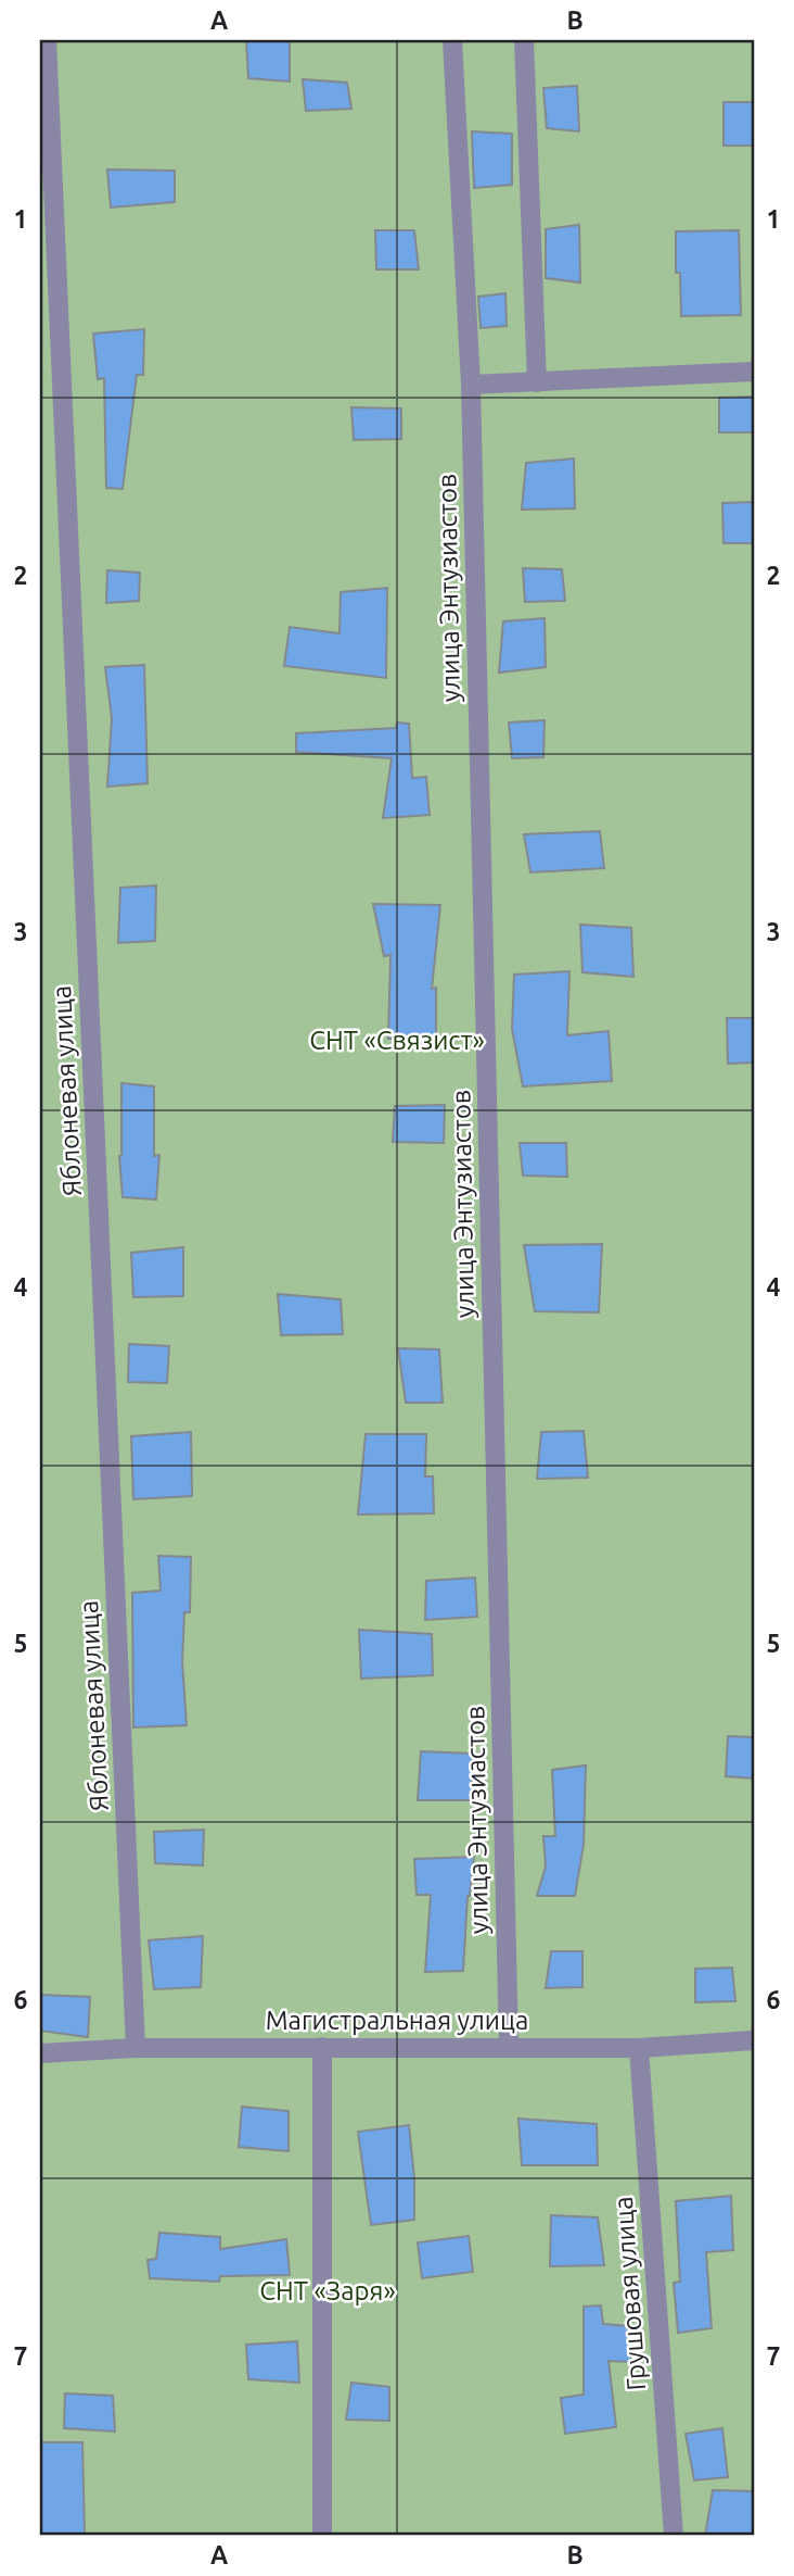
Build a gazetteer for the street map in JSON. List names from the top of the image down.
{
  "streets": {
    "street": [
      "улица Энтузиастов",
      "Яблоневая улица",
      "Магистральная улица",
      "Грушовая улица"
    ]
  },
  "crossings": [
    ["улица Энтузиастов", "Магистральная улица"],
    ["Яблоневая улица", "Магистральная улица"],
    ["Магистральная улица", "Грушовая улица"]
  ],
  "parks": ["СНТ «Связист»", "СНТ «Заря»"],
  "grid": {
    "columns": ["A", "B"],
    "rows": [
      "1",
      "2",
      "3",
      "4",
      "5",
      "6",
      "7"
    ]
  }
}
